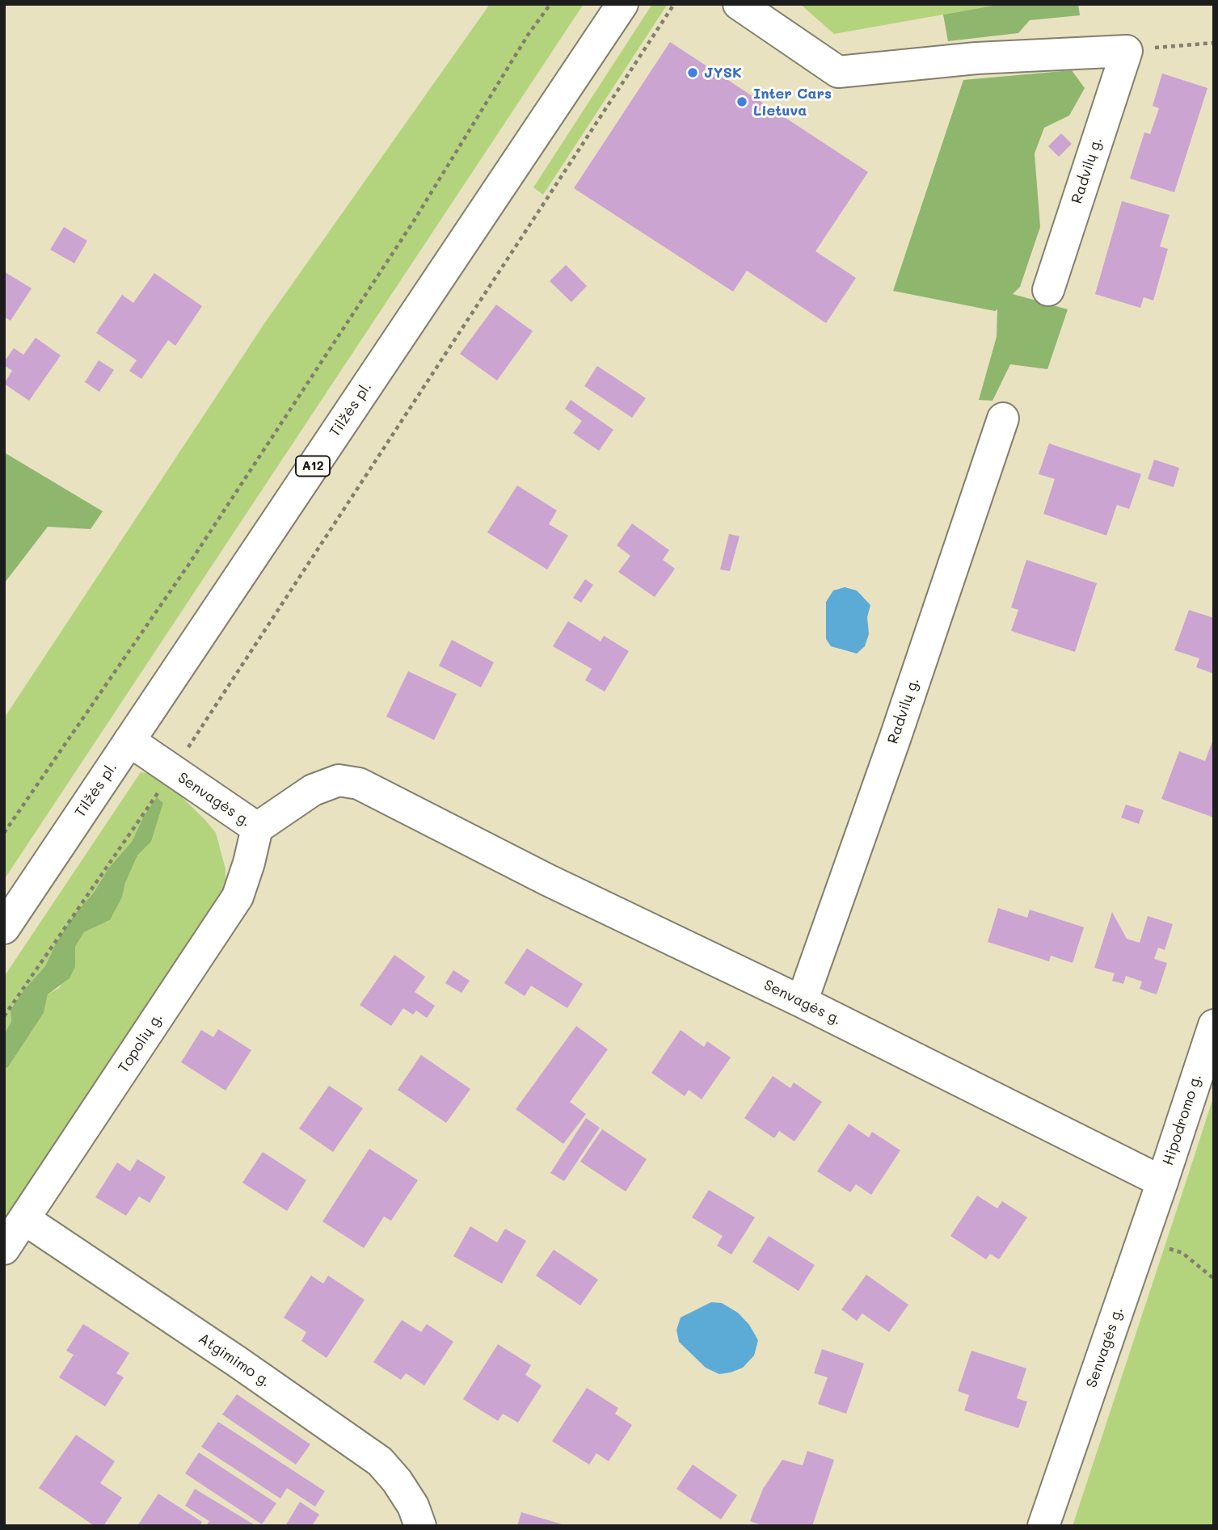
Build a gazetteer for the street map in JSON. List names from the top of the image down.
{
  "streets": {
    "main road": [
      "Radvilų g.",
      "Tilžės pl.",
      "A12",
      "Senvagės g.",
      "Topolių g.",
      "Hipodromo g.",
      "Atgimimo g."
    ]
  },
  "crossings": [
    ["Radvilų g.", "Senvagės g."],
    ["Tilžės pl.", "Senvagės g."],
    ["Senvagės g.", "Topolių g."],
    ["Senvagės g.", "Hipodromo g."],
    ["Topolių g.", "Atgimimo g."]
  ],
  "places": ["JYSK", "Inter Cars Lietuva"]
}
